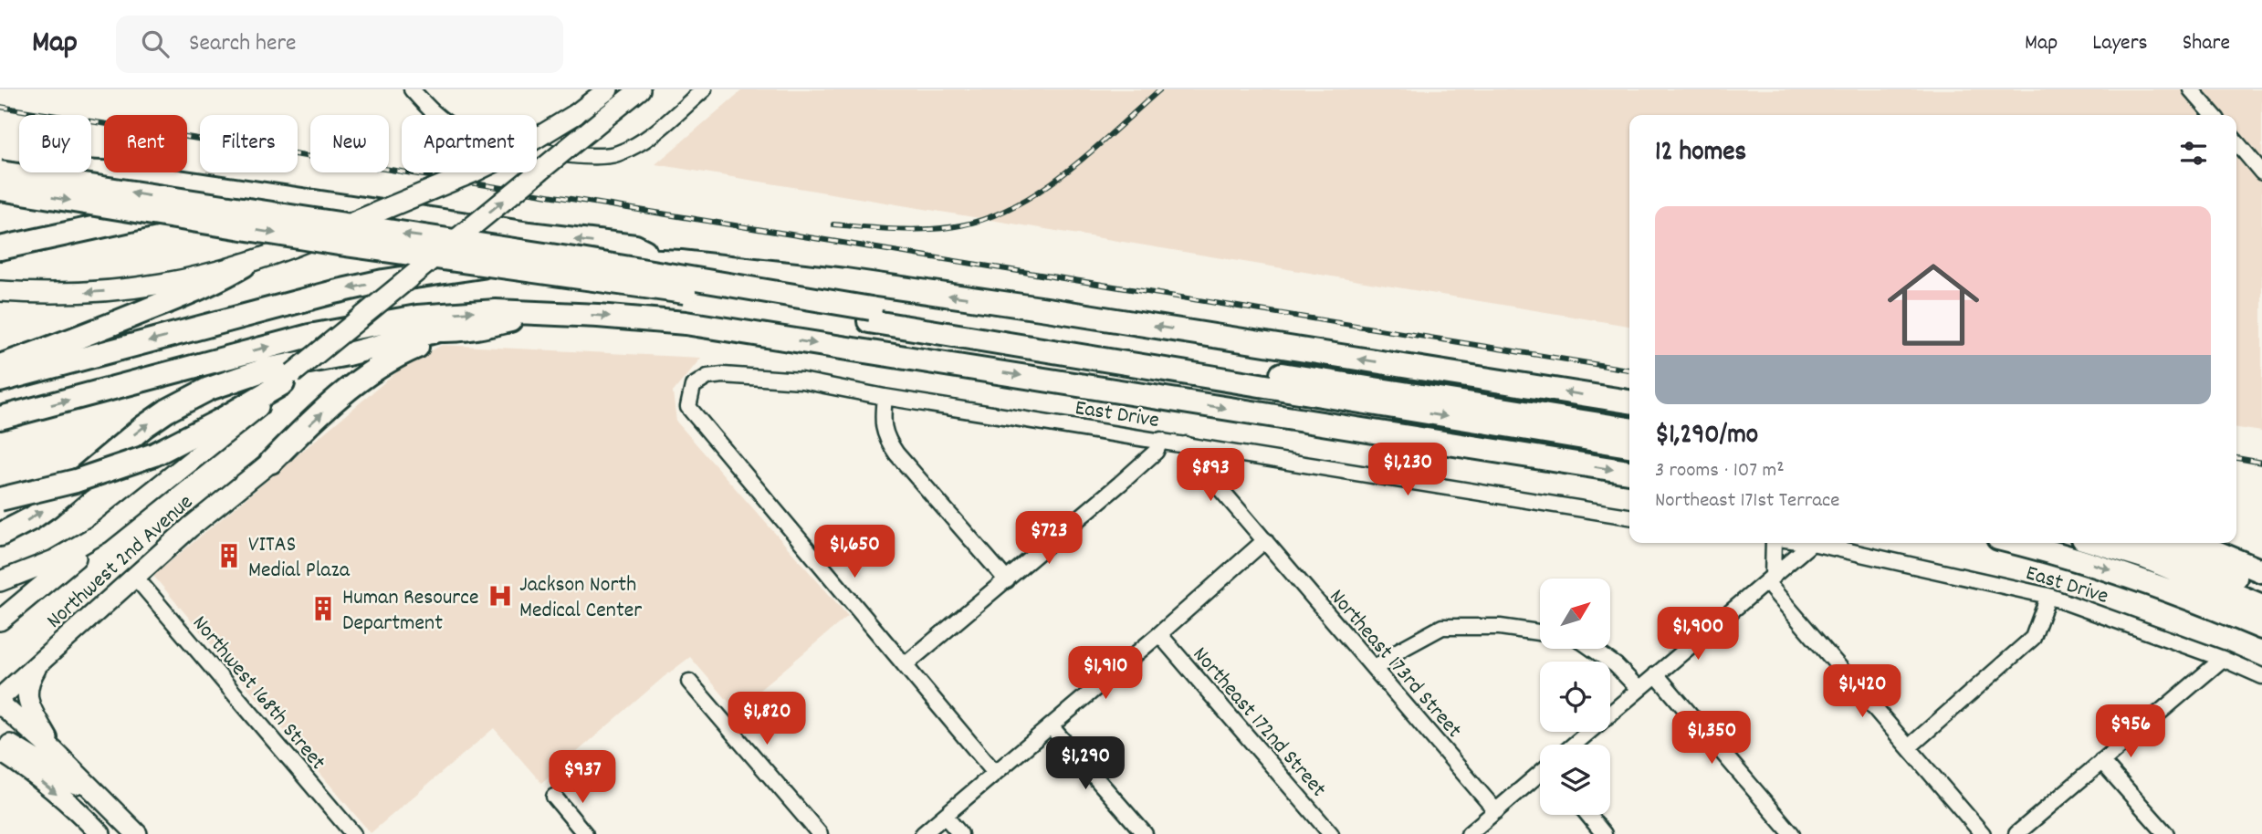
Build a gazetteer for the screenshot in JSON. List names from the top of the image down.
{
  "streets": {
    "main road": ["Northwest 2nd Avenue"],
    "street": [
      "East Drive",
      "Northeast 173rd Street",
      "Northwest 168th Street",
      "Northeast 172nd Street"
    ]
  },
  "crossings": [
    ["East Drive", "Northeast 173rd Street"],
    ["Northwest 2nd Avenue", "Northwest 168th Street"]
  ],
  "places": {
    "building": ["VITAS Medial Plaza", "Human Resource Department"],
    "hospital": ["Jackson North Medical Center"]
  },
  "north": "top right",
  "page": {
    "header": "Map",
    "search": "Search here",
    "nav": ["Map", "Layers", "Share"],
    "chip": [
      "Buy",
      "Rent",
      "Filters",
      "New",
      "Apartment"
    ],
    "heading": "12 homes",
    "list": [
      {
        "name": "$1,290/mo",
        "note": "3 rooms · 107 m² · Northeast 171st Terrace"
      }
    ],
    "price": [
      "$1,230",
      "$893",
      "$723",
      "$1,650",
      "$1,900",
      "$1,910",
      "$1,420",
      "$1,820",
      "$956",
      "$1,350",
      "$1,290",
      "$937"
    ]
  }
}
